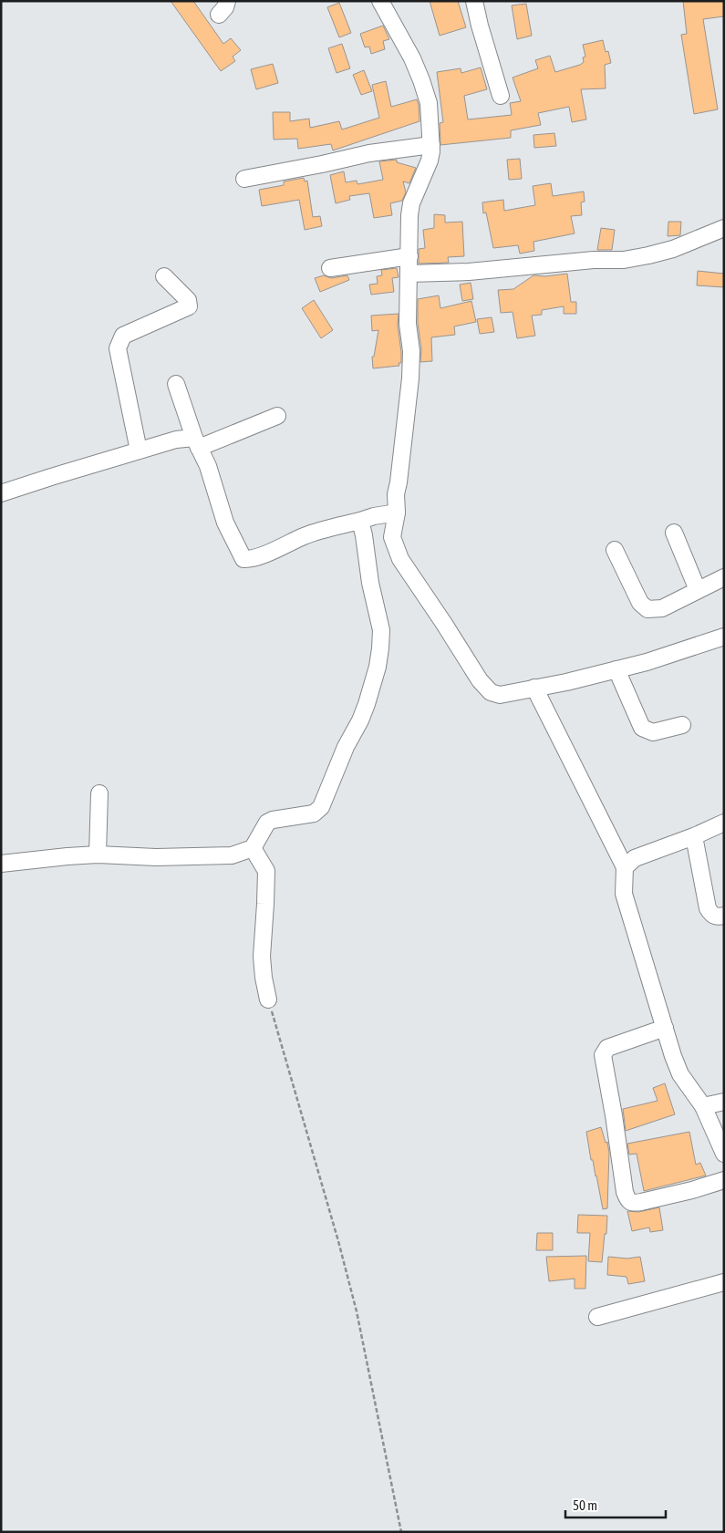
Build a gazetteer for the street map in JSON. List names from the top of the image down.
{
  "scale_bar": "50 m"
}
